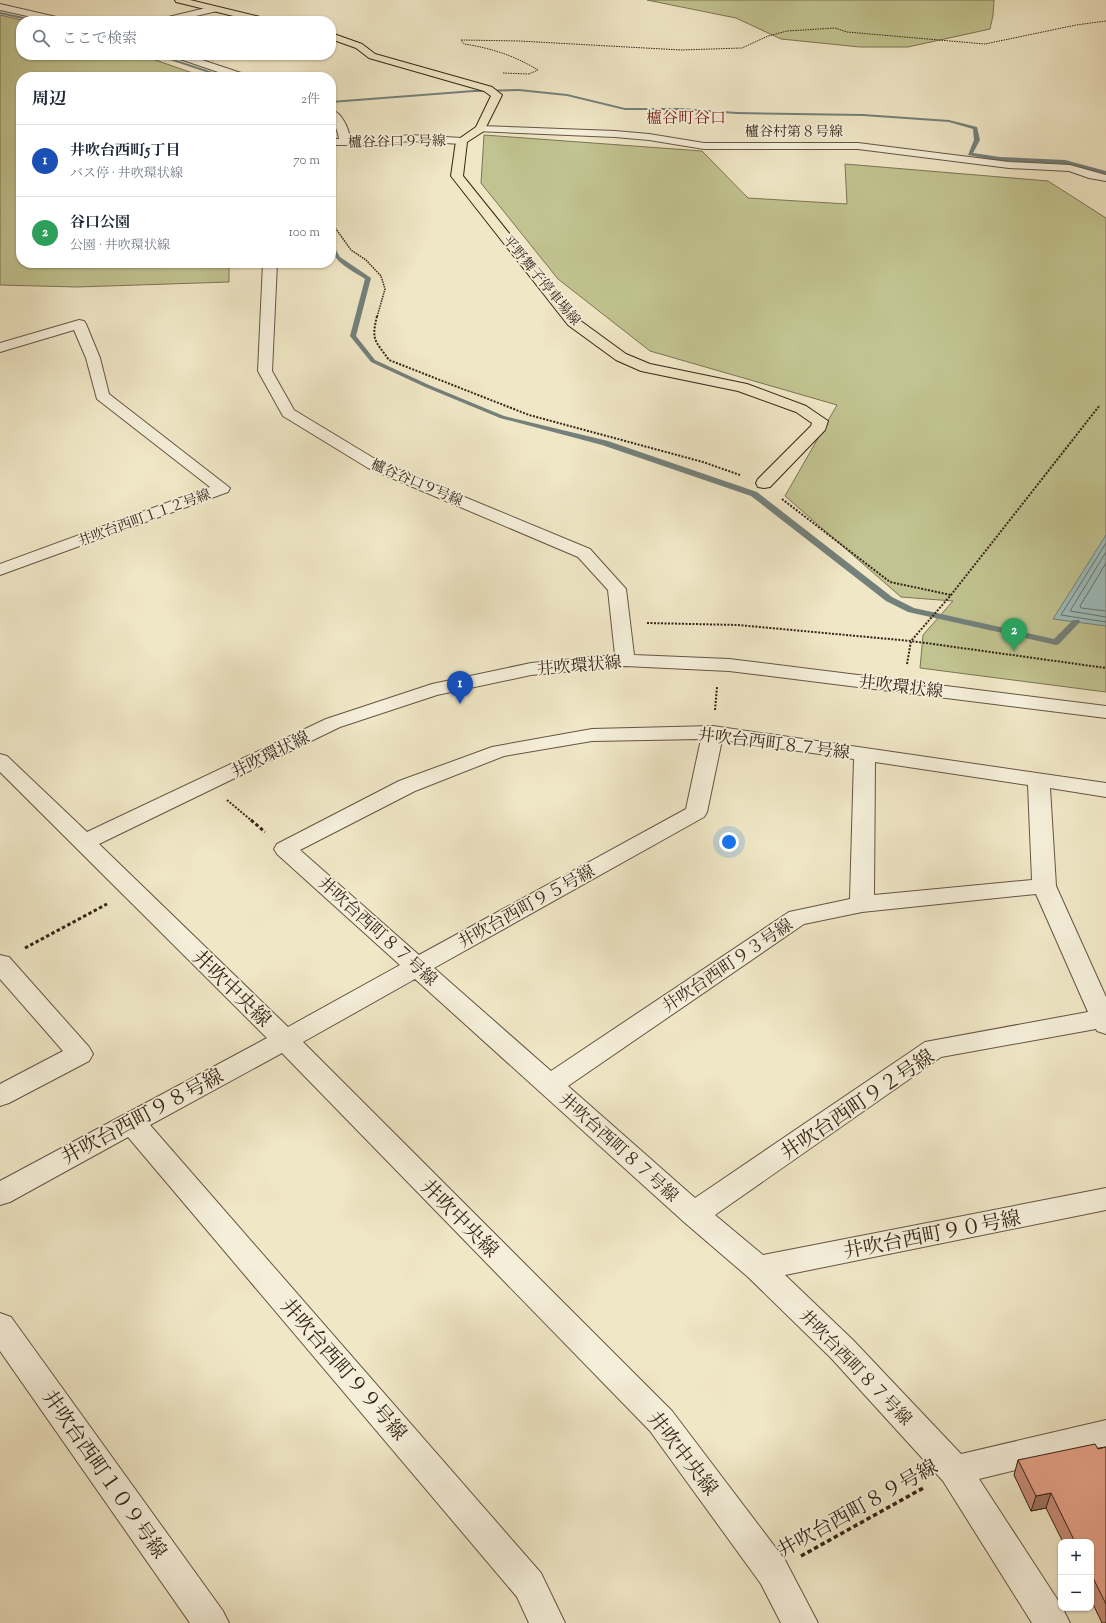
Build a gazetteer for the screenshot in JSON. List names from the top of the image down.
{
  "streets": {
    "main road": ["平野舞子停車場線"],
    "street": [
      "櫨谷村第８号線",
      "櫨谷谷口９号線",
      "井吹台西町１１２号線",
      "井吹環状線",
      "井吹台西町８７号線",
      "井吹台西町９５号線",
      "井吹台西町９３号線",
      "井吹中央線",
      "井吹台西町９２号線",
      "井吹台西町９８号線",
      "井吹台西町９０号線",
      "井吹台西町９９号線",
      "井吹台西町１０９号線"
    ],
    "path": ["井吹台西町８９号線"]
  },
  "crossings": [
    ["櫨谷谷口９号線", "平野舞子停車場線"],
    ["櫨谷谷口９号線", "井吹環状線"],
    ["井吹環状線", "井吹中央線"],
    ["井吹台西町８７号線", "井吹台西町９５号線"],
    ["井吹台西町８７号線", "井吹台西町９３号線"],
    ["井吹台西町８７号線", "井吹台西町９２号線"],
    ["井吹台西町８７号線", "井吹台西町９０号線"],
    ["井吹台西町８７号線", "井吹台西町８９号線"],
    ["井吹台西町９５号線", "井吹中央線"],
    ["井吹台西町９５号線", "井吹台西町９８号線"],
    ["井吹中央線", "井吹台西町９８号線"],
    ["井吹中央線", "井吹台西町８９号線"],
    ["井吹台西町９８号線", "井吹台西町９９号線"]
  ],
  "districts": ["櫨谷町谷口"],
  "page": {
    "search": "ここで検索",
    "heading": ["周辺", "2件"],
    "list": [
      {
        "mark": "1",
        "name": "井吹台西町5丁目",
        "note": "バス停 · 井吹環状線",
        "value": "70 m"
      },
      {
        "mark": "2",
        "name": "谷口公園",
        "note": "公園 · 井吹環状線",
        "value": "100 m"
      }
    ],
    "pins": ["2", "1"],
    "map_buttons": ["+", "−"]
  }
}
